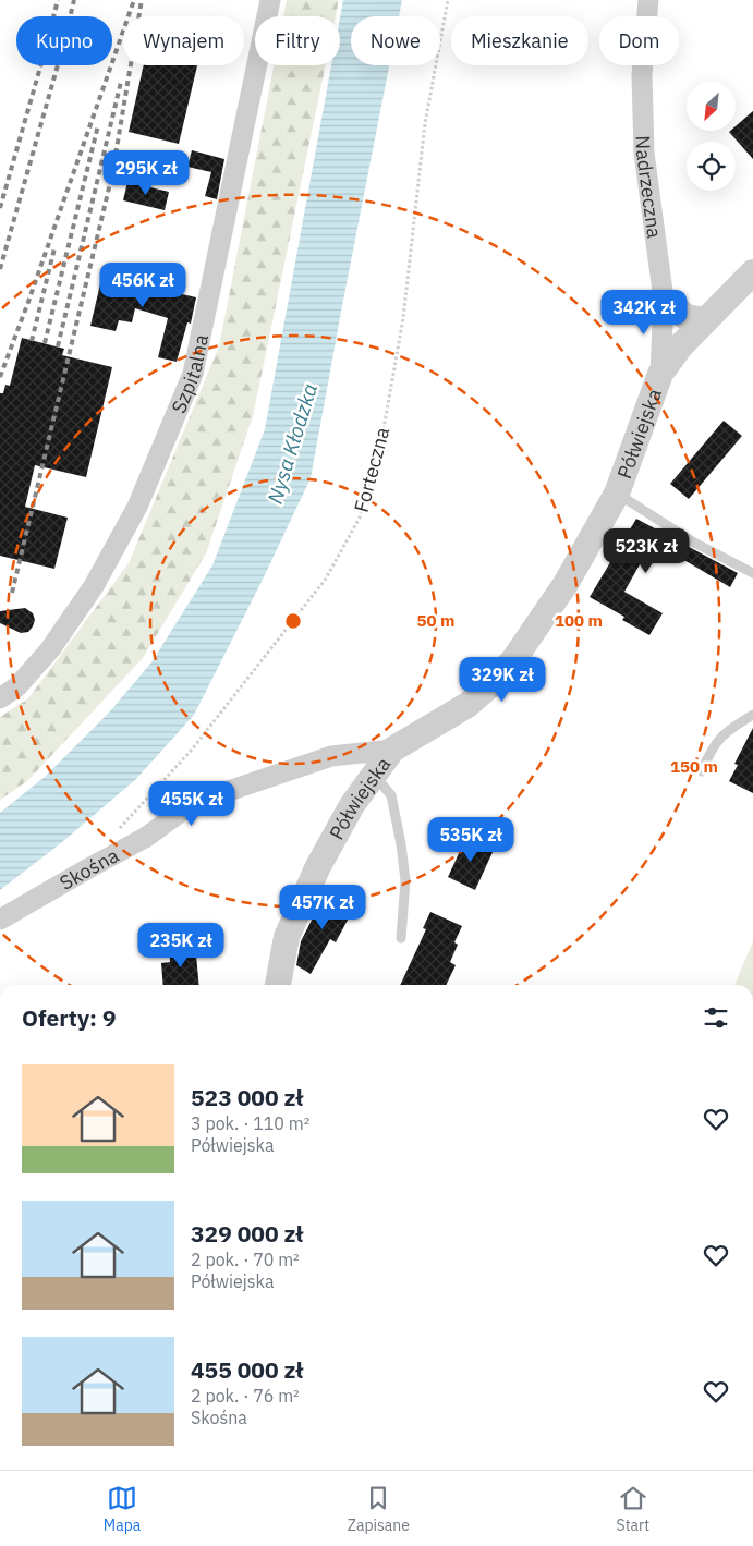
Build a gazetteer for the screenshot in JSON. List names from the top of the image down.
{
  "streets": {
    "street": [
      "Nadrzeczna",
      "Szpitalna",
      "Półwiejska",
      "Skośna"
    ],
    "path": ["Forteczna"]
  },
  "crossings": [
    ["Nadrzeczna", "Półwiejska"],
    ["Półwiejska", "Skośna"],
    ["Forteczna", "Skośna"]
  ],
  "water": ["Nysa Kłodzka"],
  "north": "bottom left",
  "page": {
    "chip": [
      "Kupno",
      "Wynajem",
      "Filtry",
      "Nowe",
      "Mieszkanie",
      "Dom"
    ],
    "price": [
      "295K zł",
      "456K zł",
      "342K zł",
      "523K zł",
      "329K zł",
      "455K zł",
      "535K zł",
      "457K zł",
      "235K zł"
    ],
    "heading": "Oferty: 9",
    "list": [
      {
        "name": "523 000 zł",
        "note": "3 pok. · 110 m² · Półwiejska"
      },
      {
        "name": "329 000 zł",
        "note": "2 pok. · 70 m² · Półwiejska"
      },
      {
        "name": "455 000 zł",
        "note": "2 pok. · 76 m² · Skośna"
      }
    ],
    "tabs": ["Mapa", "Zapisane", "Start"]
  },
  "rings": ["50 m", "100 m", "150 m"]
}
